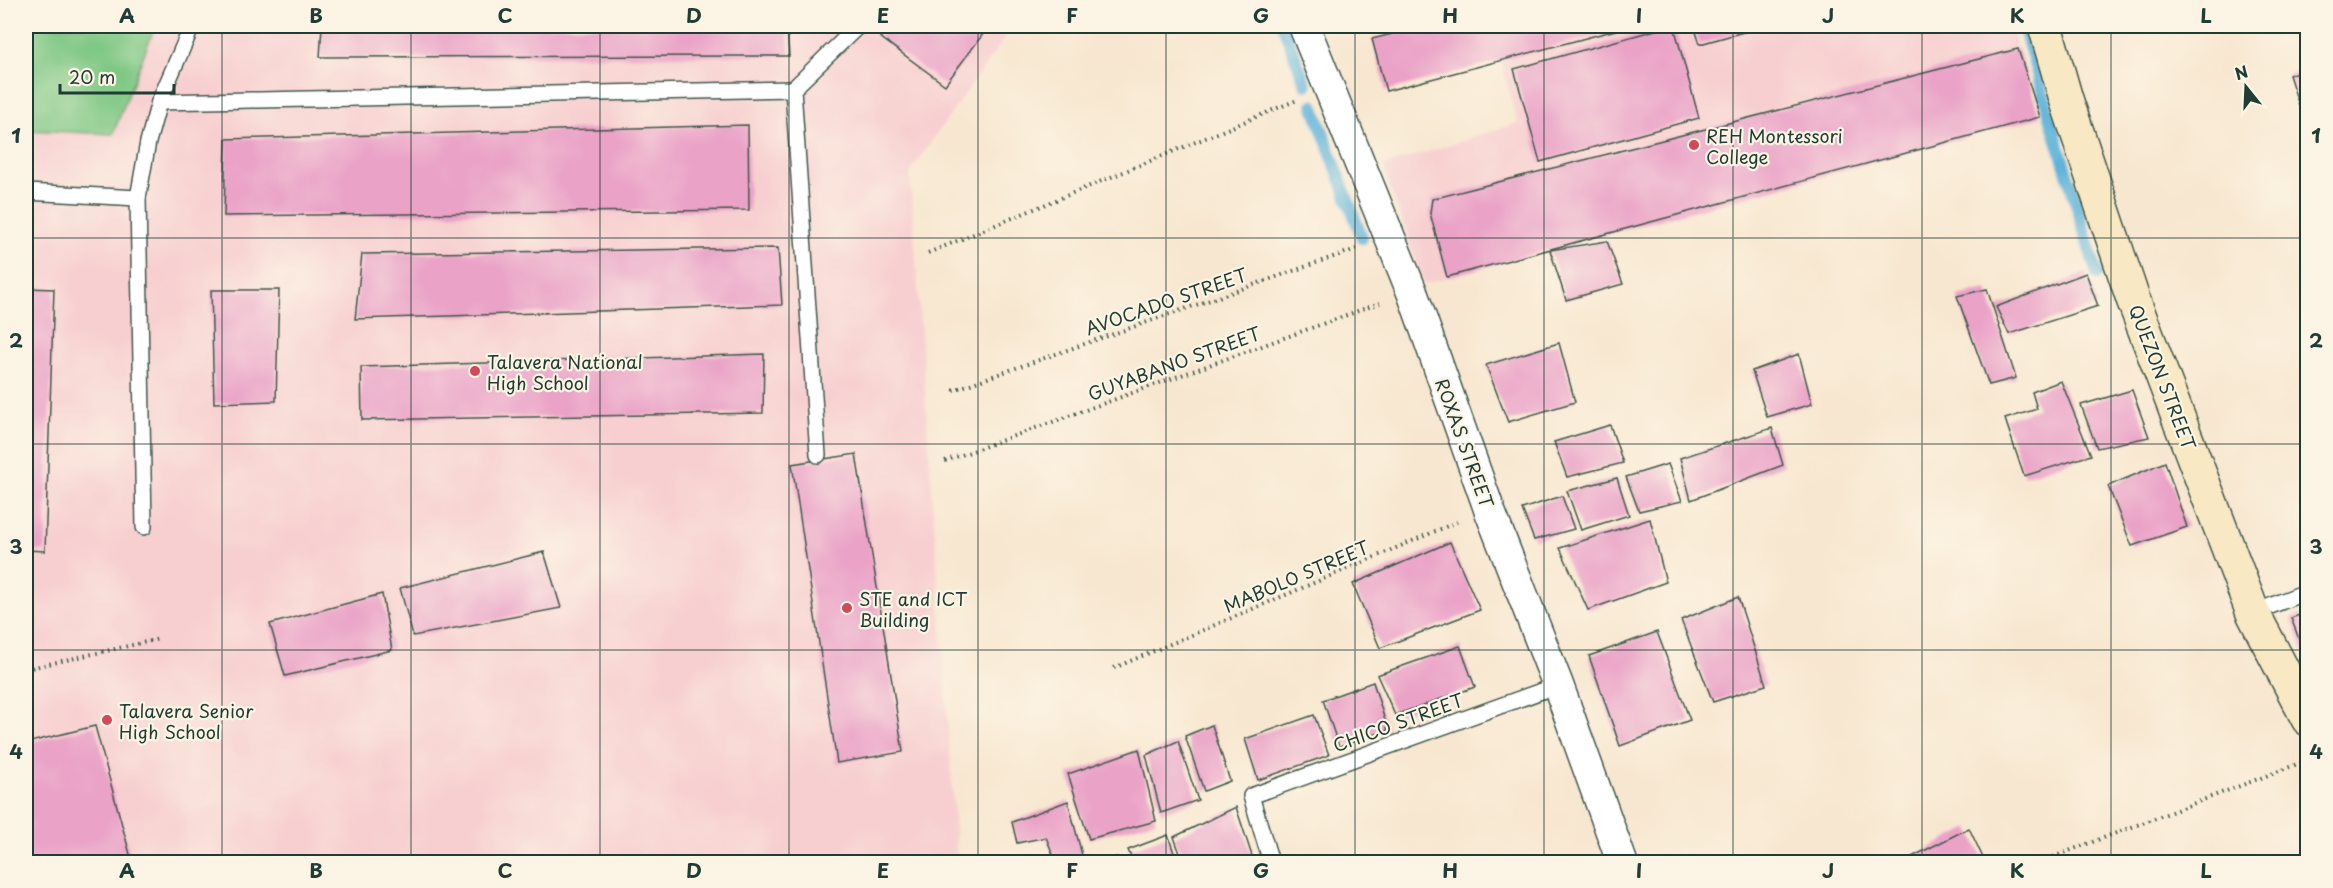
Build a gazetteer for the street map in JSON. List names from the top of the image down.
{
  "streets": {
    "street": ["QUEZON STREET", "ROXAS STREET"],
    "lane": ["CHICO STREET"],
    "path": ["AVOCADO STREET", "GUYABANO STREET", "MABOLO STREET"]
  },
  "crossings": [
    ["AVOCADO STREET", "ROXAS STREET"],
    ["GUYABANO STREET", "ROXAS STREET"],
    ["ROXAS STREET", "MABOLO STREET"],
    ["ROXAS STREET", "CHICO STREET"]
  ],
  "places": [
    "REH Montessori College",
    "Talavera National High School",
    "STE and ICT Building",
    "Talavera Senior High School"
  ],
  "scale_bar": "20 m",
  "north": "top",
  "grid": {
    "columns": [
      "A",
      "B",
      "C",
      "D",
      "E",
      "F",
      "G",
      "H",
      "I",
      "J",
      "K",
      "L"
    ],
    "rows": [
      "1",
      "2",
      "3",
      "4"
    ]
  }
}
